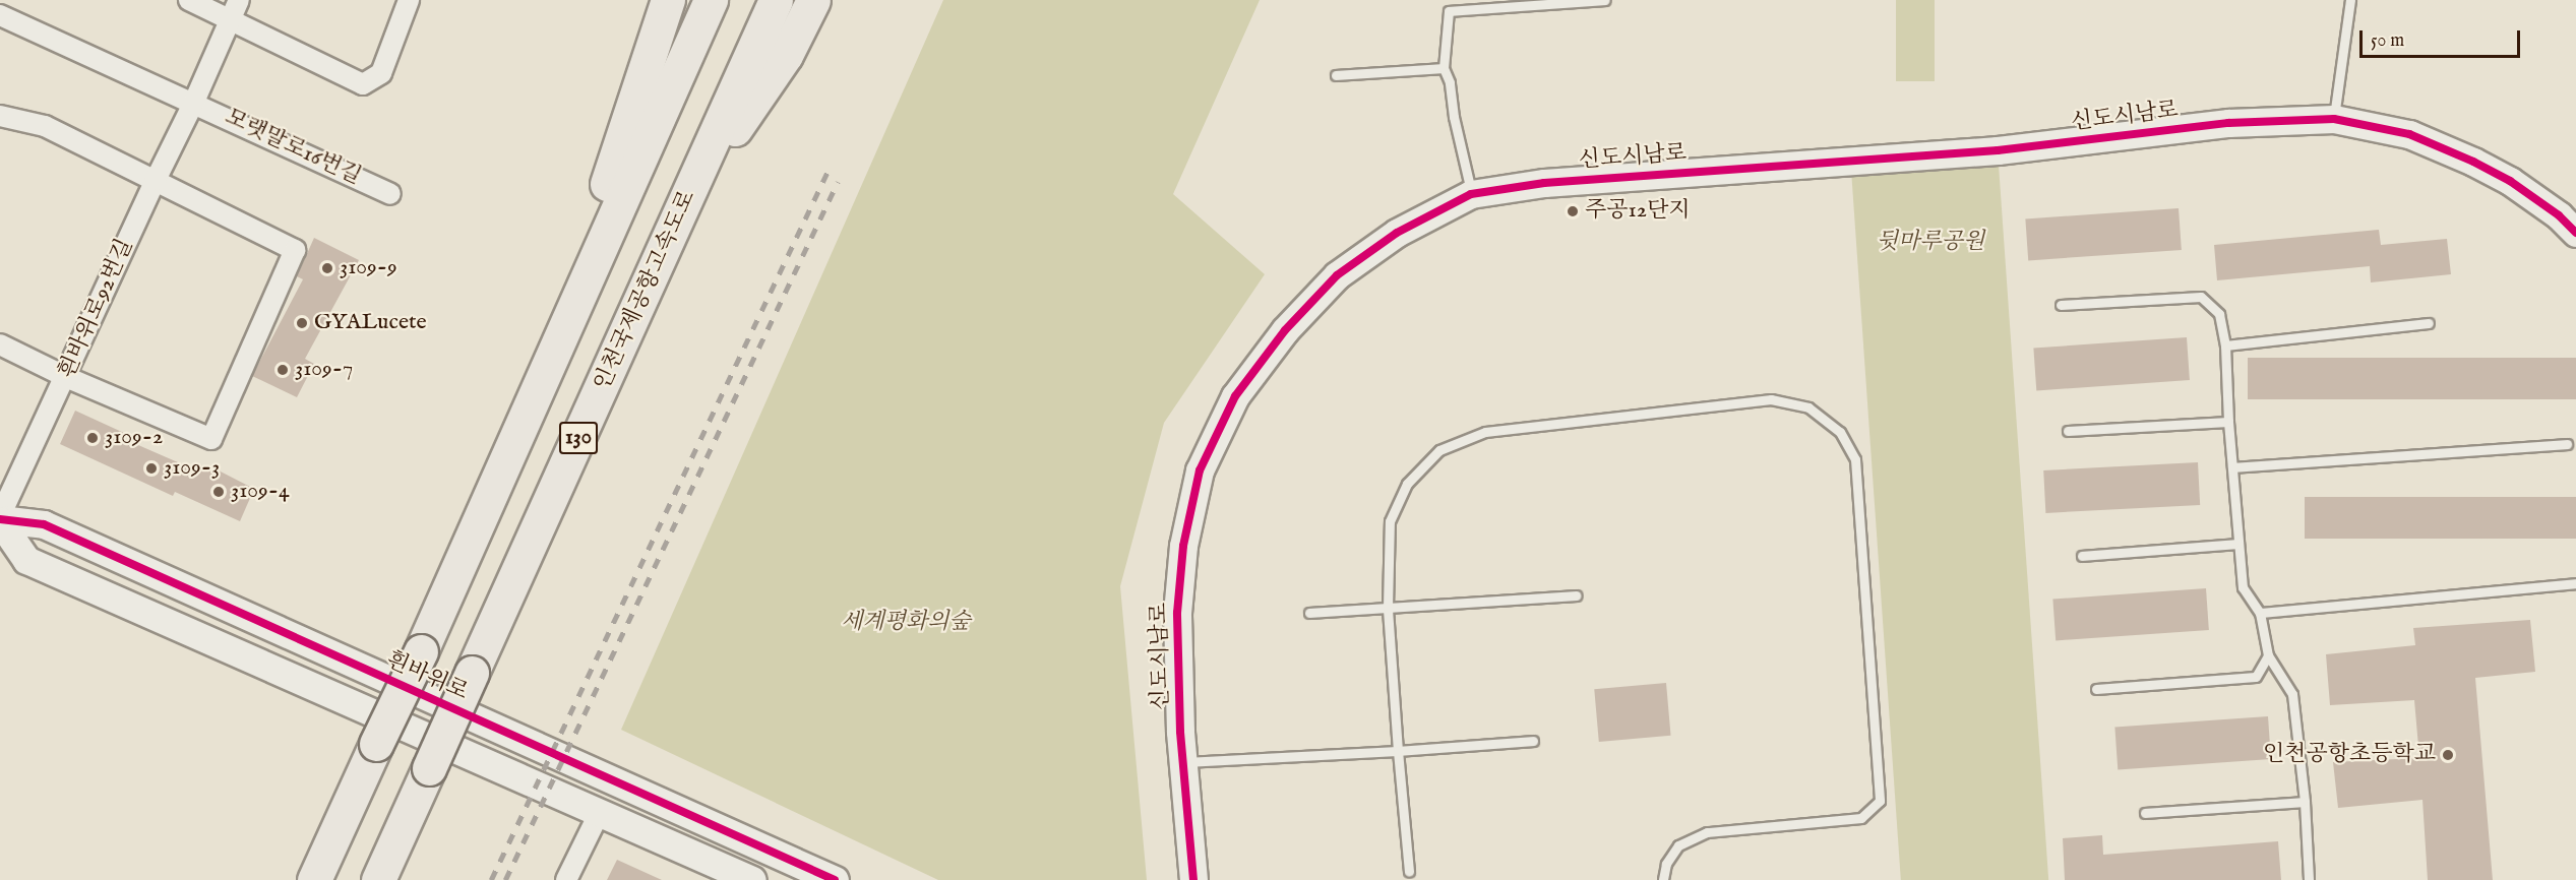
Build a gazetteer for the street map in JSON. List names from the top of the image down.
{
  "streets": {
    "highway": ["인천국제공항고속도로", "130"],
    "street": [
      "신도시남로",
      "모랫말로16번길",
      "흰바위로92번길",
      "흰바위로"
    ]
  },
  "crossings": [
    ["모랫말로16번길", "흰바위로92번길"],
    ["흰바위로92번길", "흰바위로"]
  ],
  "parks": ["뒷마루공원", "세계평화의숲"],
  "places": [
    "주공12단지",
    "3109-9",
    "GYALucete",
    "3109-7",
    "3109-2",
    "3109-3",
    "3109-4",
    "인천공항초등학교"
  ],
  "scale_bar": "50 m"
}
